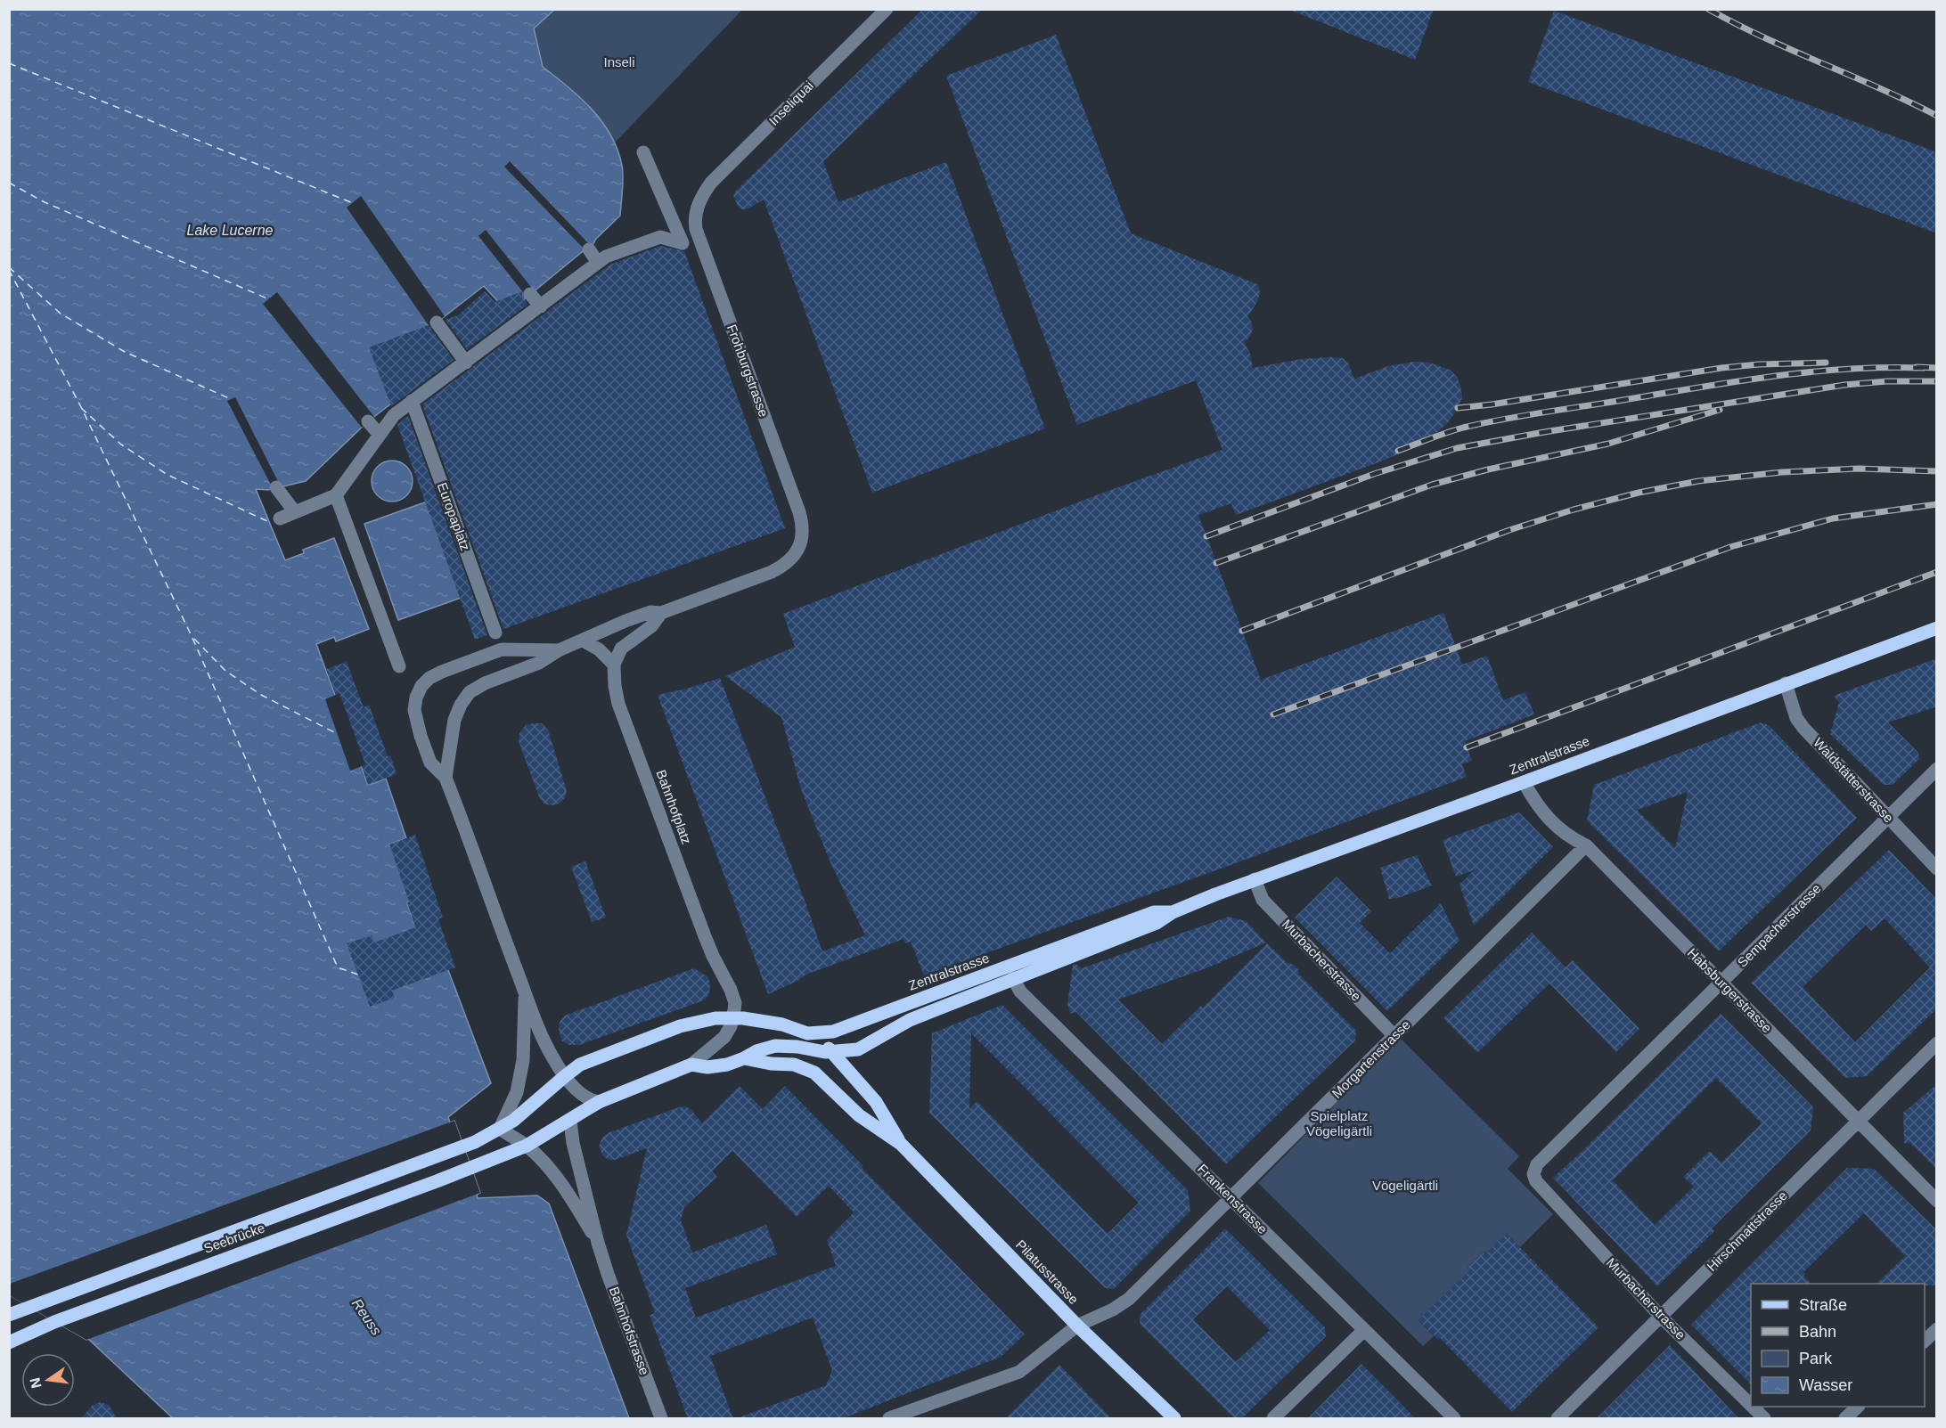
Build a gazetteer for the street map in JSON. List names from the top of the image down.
{
  "streets": {
    "main road": ["Zentralstrasse", "Seebrücke", "Pilatusstrasse"],
    "street": [
      "Inseliquai",
      "Frohburgstrasse",
      "Europaplatz",
      "Waldstätterstrasse",
      "Bahnhofplatz",
      "Sempacherstrasse",
      "Murbacherstrasse",
      "Habsburgerstrasse",
      "Morgartenstrasse",
      "Frankenstrasse",
      "Hirschmattstrasse",
      "Bahnhofstrasse"
    ]
  },
  "crossings": [
    ["Inseliquai", "Frohburgstrasse"],
    ["Zentralstrasse", "Waldstätterstrasse"],
    ["Zentralstrasse", "Bahnhofplatz"],
    ["Zentralstrasse", "Murbacherstrasse"],
    ["Zentralstrasse", "Habsburgerstrasse"],
    ["Zentralstrasse", "Frankenstrasse"],
    ["Zentralstrasse", "Pilatusstrasse"],
    ["Waldstätterstrasse", "Sempacherstrasse"],
    ["Sempacherstrasse", "Murbacherstrasse"],
    ["Sempacherstrasse", "Habsburgerstrasse"],
    ["Murbacherstrasse", "Morgartenstrasse"],
    ["Murbacherstrasse", "Hirschmattstrasse"],
    ["Habsburgerstrasse", "Morgartenstrasse"],
    ["Habsburgerstrasse", "Hirschmattstrasse"],
    ["Morgartenstrasse", "Frankenstrasse"],
    ["Morgartenstrasse", "Pilatusstrasse"],
    ["Seebrücke", "Bahnhofstrasse"]
  ],
  "water": ["Lake Lucerne", "Reuss"],
  "parks": ["Inseli", "Spielplatz Vögeligärtli", "Vögeligärtli"],
  "legend": [
    "Straße",
    "Bahn",
    "Park",
    "Wasser"
  ],
  "north": "left"
}
